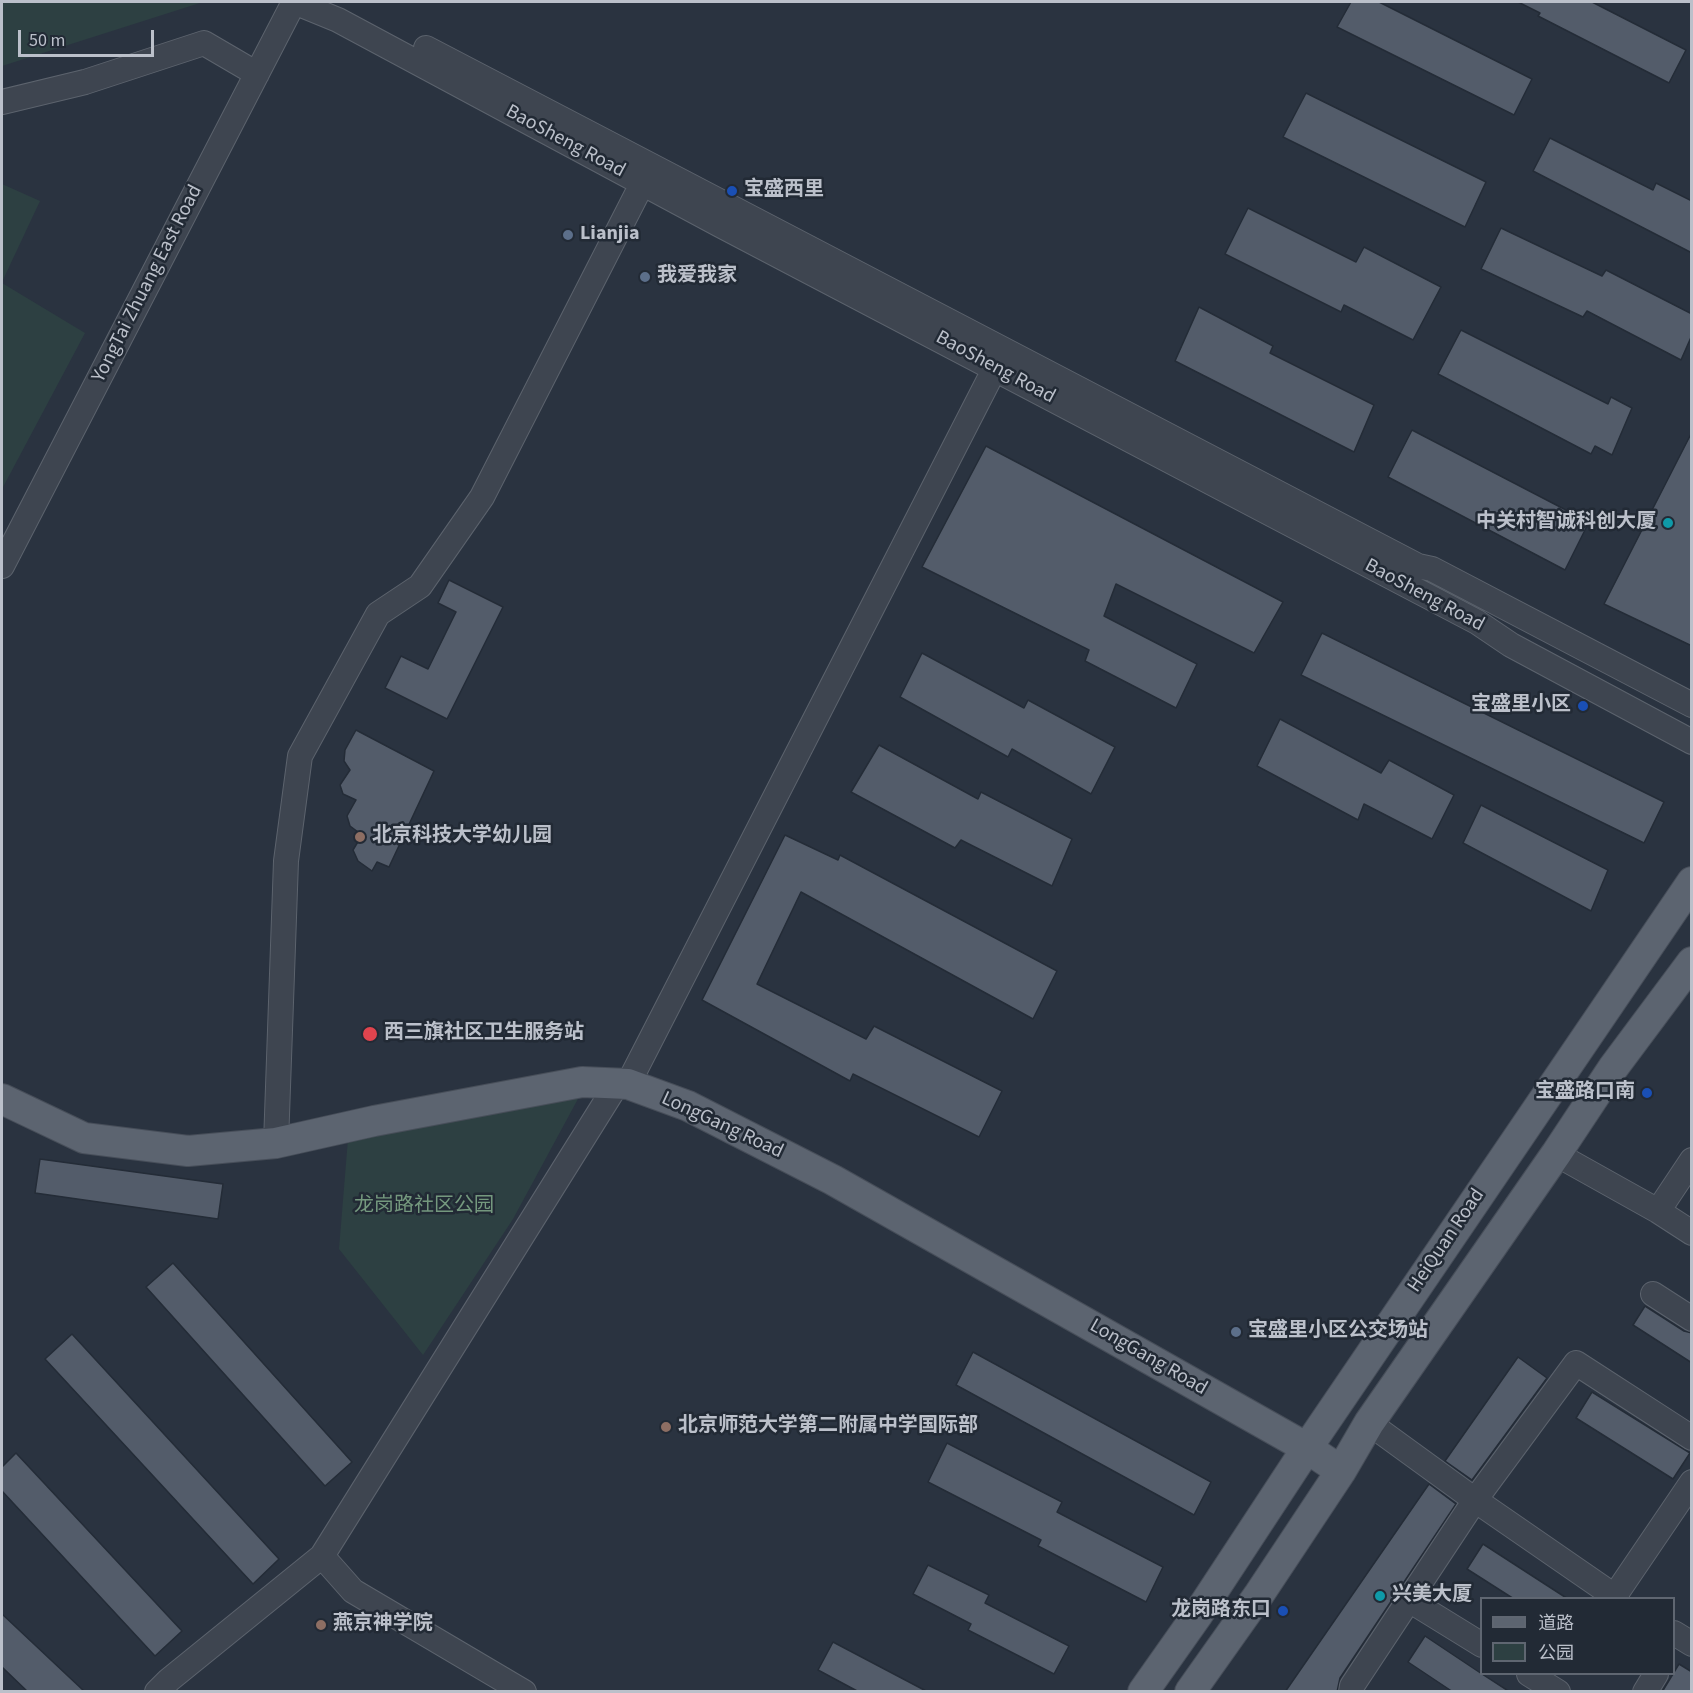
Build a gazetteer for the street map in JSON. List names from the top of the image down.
{
  "streets": {
    "main road": ["LongGang Road", "HeiQuan Road"],
    "street": ["BaoSheng Road", "YongTai Zhuang East Road"]
  },
  "crossings": [
    ["BaoSheng Road", "YongTai Zhuang East Road"],
    ["LongGang Road", "HeiQuan Road"]
  ],
  "parks": ["龙岗路社区公园"],
  "places": [
    "宝盛西里",
    "Lianjia",
    "我爱我家",
    "中关村智诚科创大厦",
    "宝盛里小区",
    "北京科技大学幼儿园",
    "西三旗社区卫生服务站",
    "宝盛路口南",
    "宝盛里小区公交场站",
    "北京师范大学第二附属中学国际部",
    "兴美大厦",
    "龙岗路东口",
    "燕京神学院"
  ],
  "legend": ["道路", "公园"],
  "scale_bar": "50 m"
}
